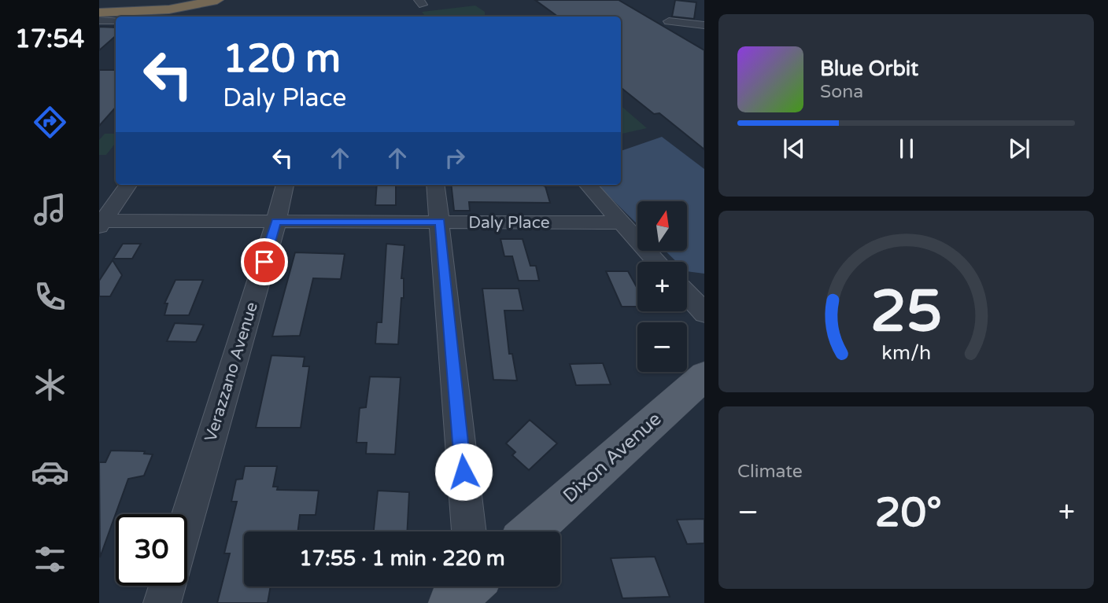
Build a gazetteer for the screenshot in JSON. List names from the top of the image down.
{
  "streets": {
    "main road": ["Dixon Avenue"],
    "street": ["Daly Place", "Verazzano Avenue"]
  },
  "crossings": [
    ["Daly Place", "Verazzano Avenue"]
  ],
  "north": "top",
  "page": {
    "tabs": "17:54",
    "turn": ["120 m", "Daly Place"],
    "song": ["Blue Orbit", "Sona"],
    "map_buttons": ["+", "−"],
    "tile": "Climate",
    "heat": ["−", "20°", "+"],
    "limit": "30",
    "trip": "17:55 · 1 min · 220 m",
    "gauge": ["25", "km/h"]
  }
}
